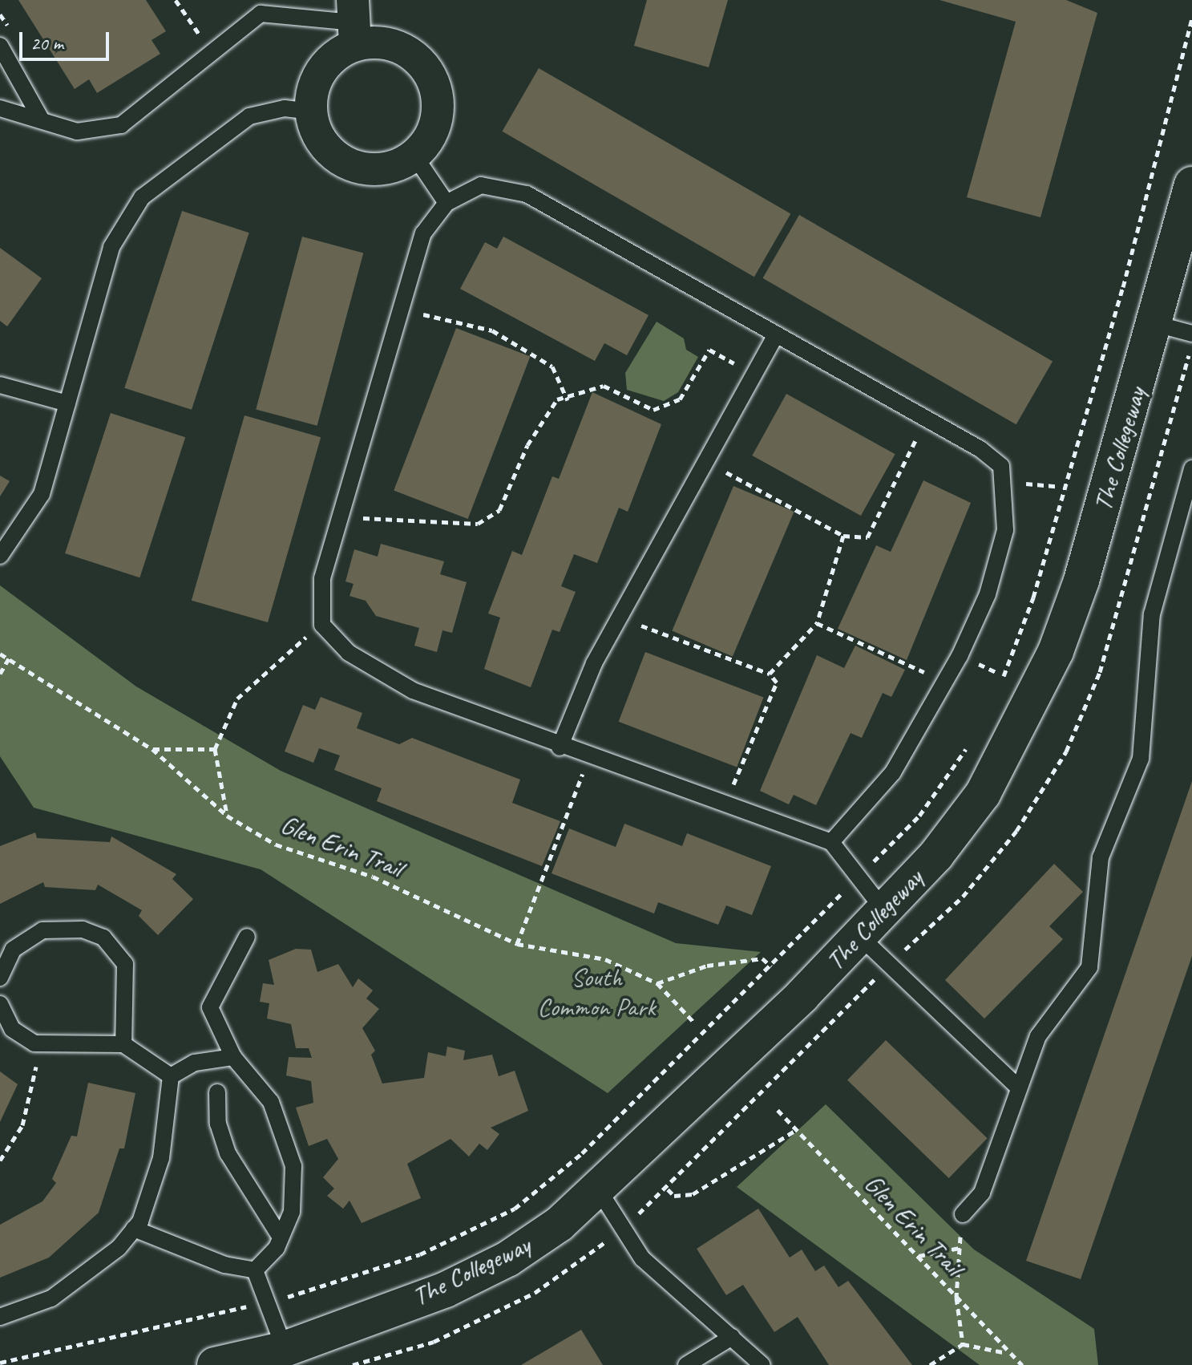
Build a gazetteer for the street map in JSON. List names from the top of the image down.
{
  "streets": {
    "street": ["The Collegeway"],
    "path": ["Glen Erin Trail"]
  },
  "parks": ["South Common Park"],
  "scale_bar": "20 m"
}
